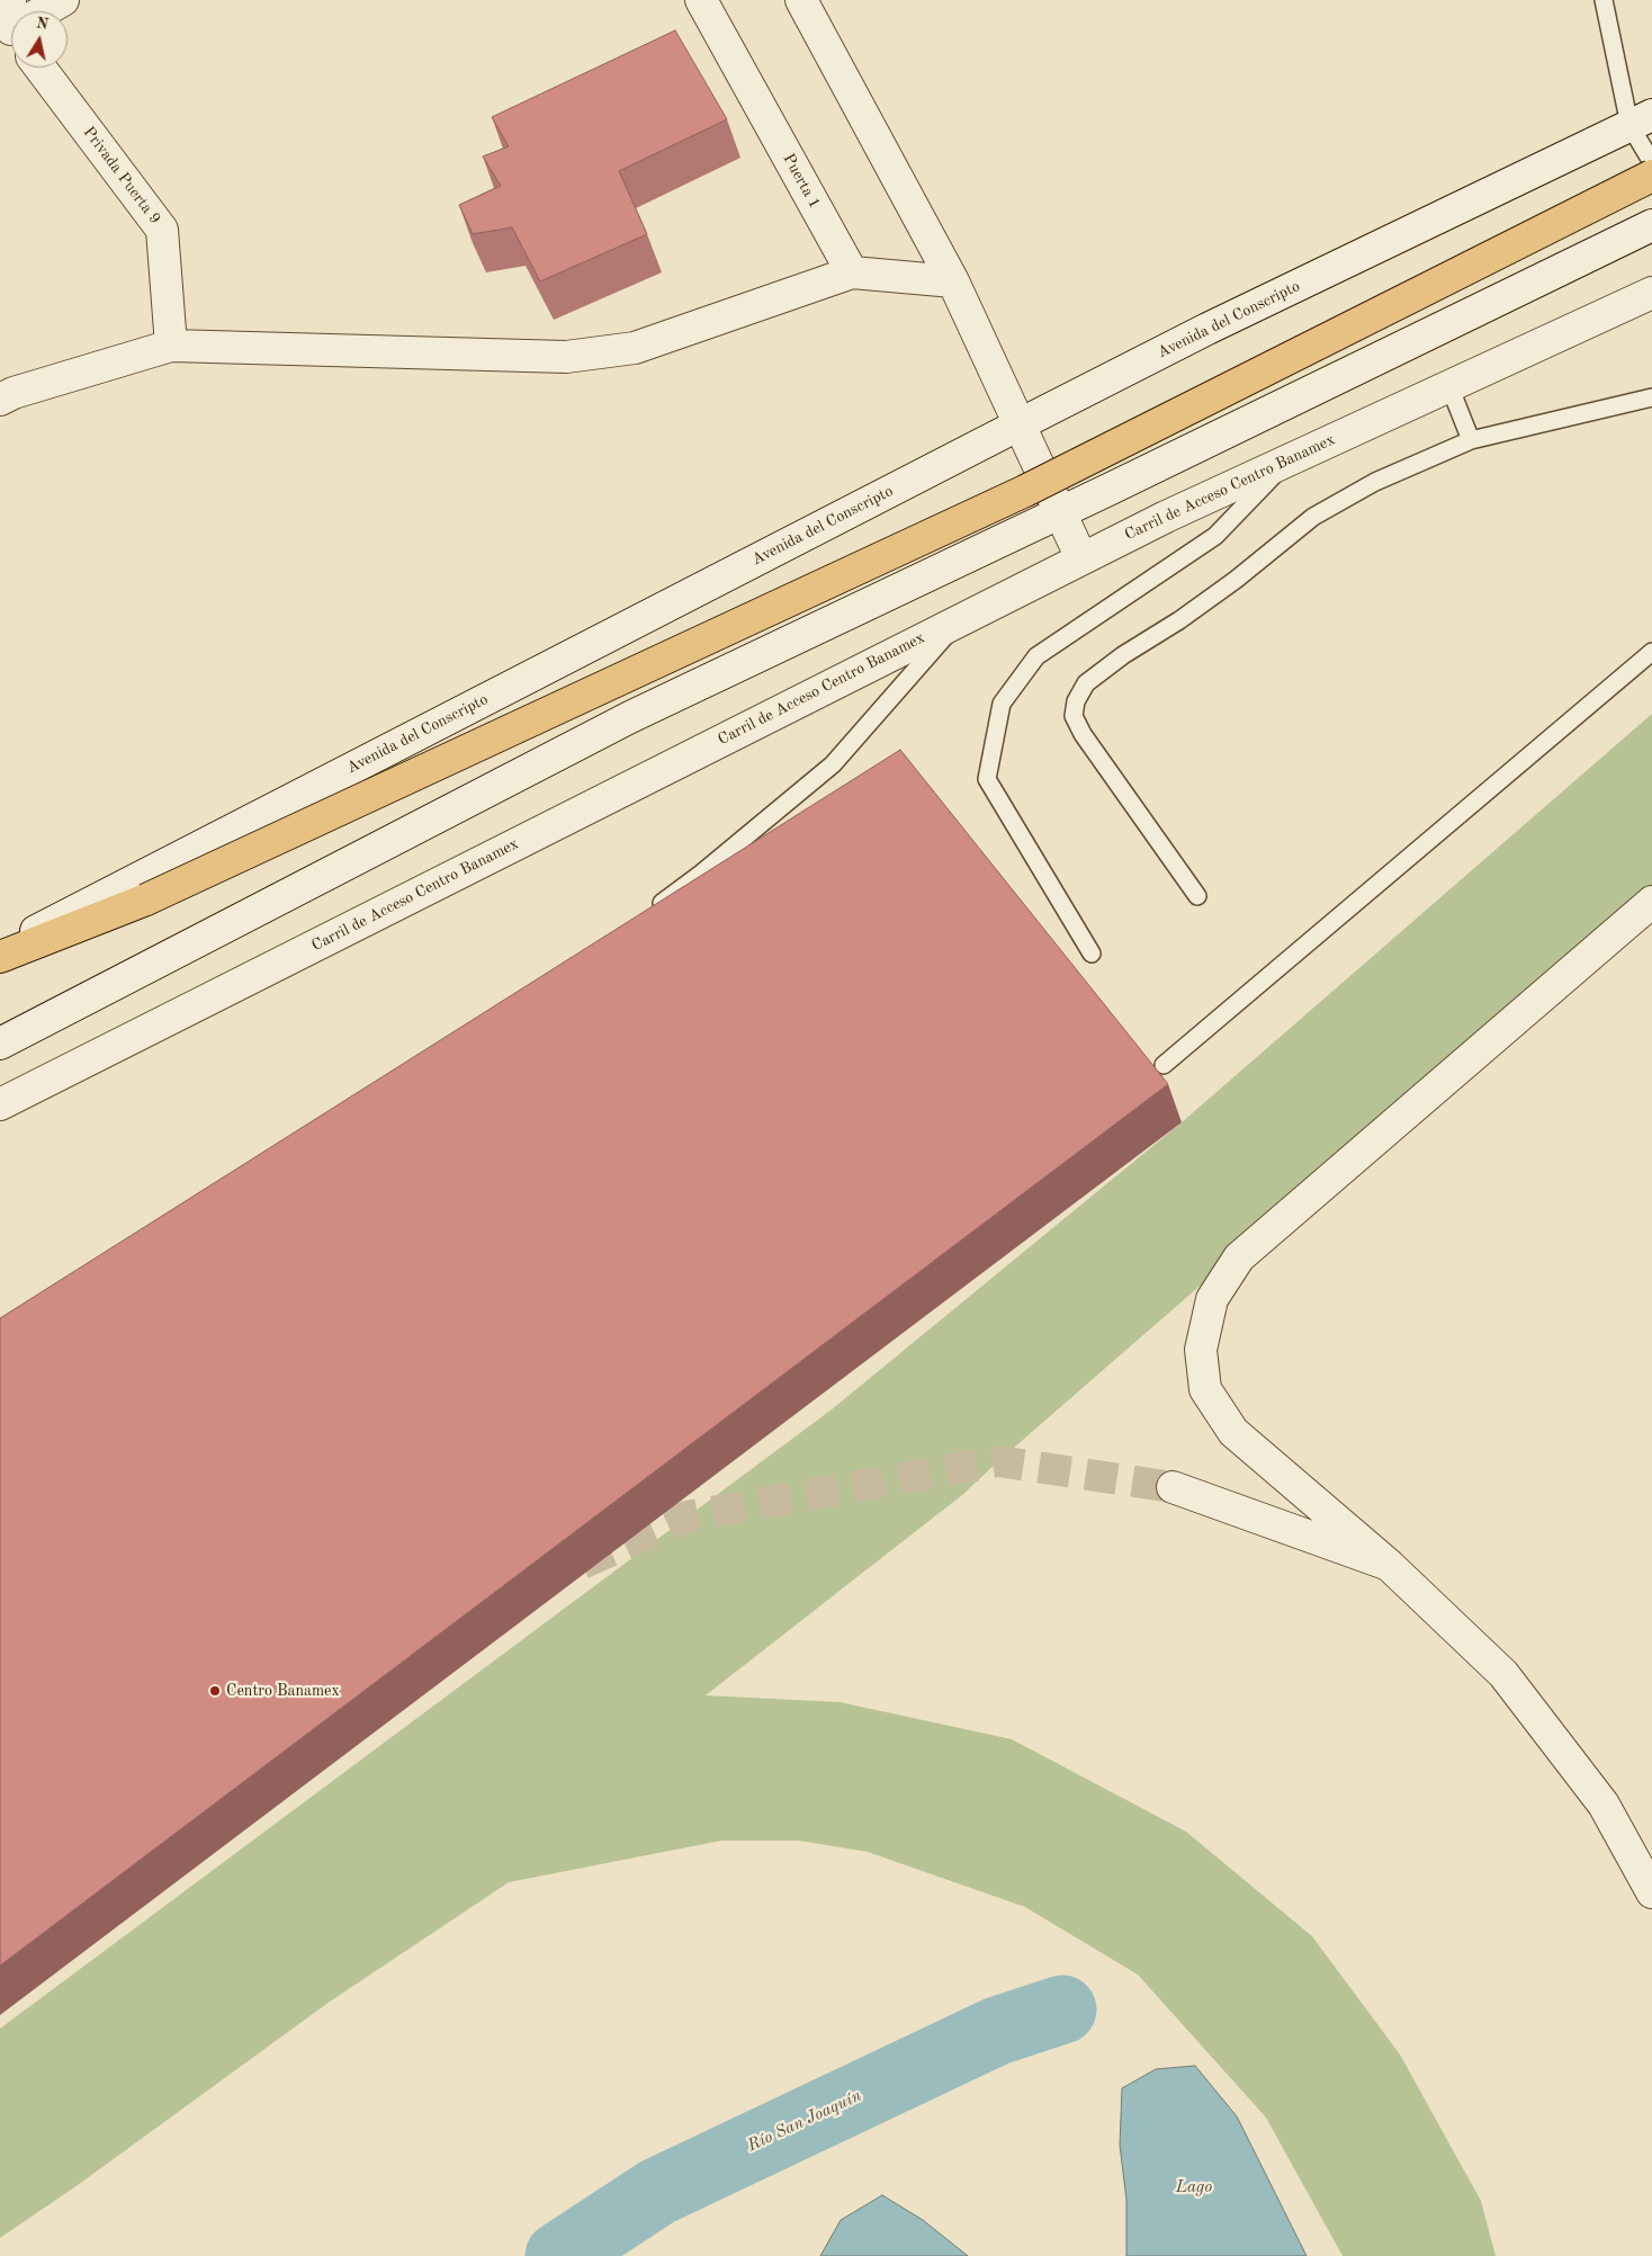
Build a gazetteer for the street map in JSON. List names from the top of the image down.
{
  "streets": {
    "street": [
      "Privada Puerta 9",
      "Puerta 1",
      "Avenida del Conscripto",
      "Carril de Acceso Centro Banamex"
    ]
  },
  "water": ["Río San Joaquín", "Lago"],
  "places": ["Centro Banamex"],
  "north": "top"
}
